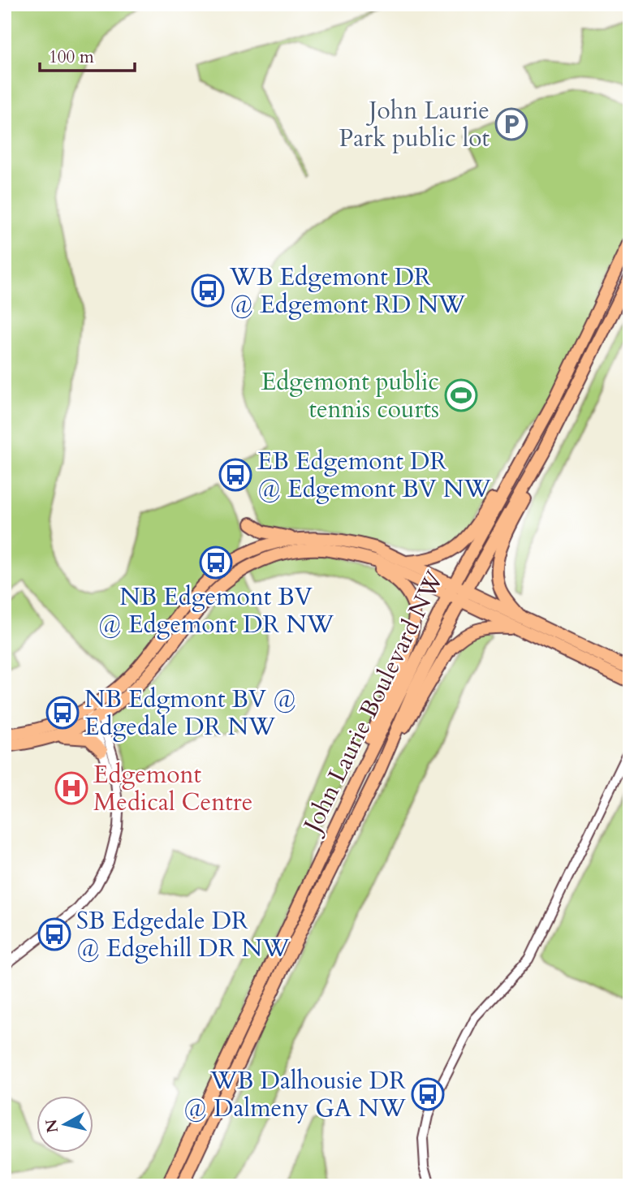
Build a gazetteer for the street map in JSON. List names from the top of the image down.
{
  "streets": {
    "main road": ["John Laurie Boulevard NW"]
  },
  "places": {
    "parking": ["John Laurie Park public lot"],
    "bus stop": [
      "WB Edgemont DR @ Edgemont RD NW",
      "EB Edgemont DR @ Edgemont BV NW",
      "NB Edgemont BV @ Edgemont DR NW",
      "NB Edgmont BV @ Edgedale DR NW",
      "SB Edgedale DR @ Edgehill DR NW",
      "WB Dalhousie DR @ Dalmeny GA NW"
    ],
    "sports": ["Edgemont public tennis courts"],
    "hospital": ["Edgemont Medical Centre"]
  },
  "scale_bar": "100 m",
  "north": "left"
}
